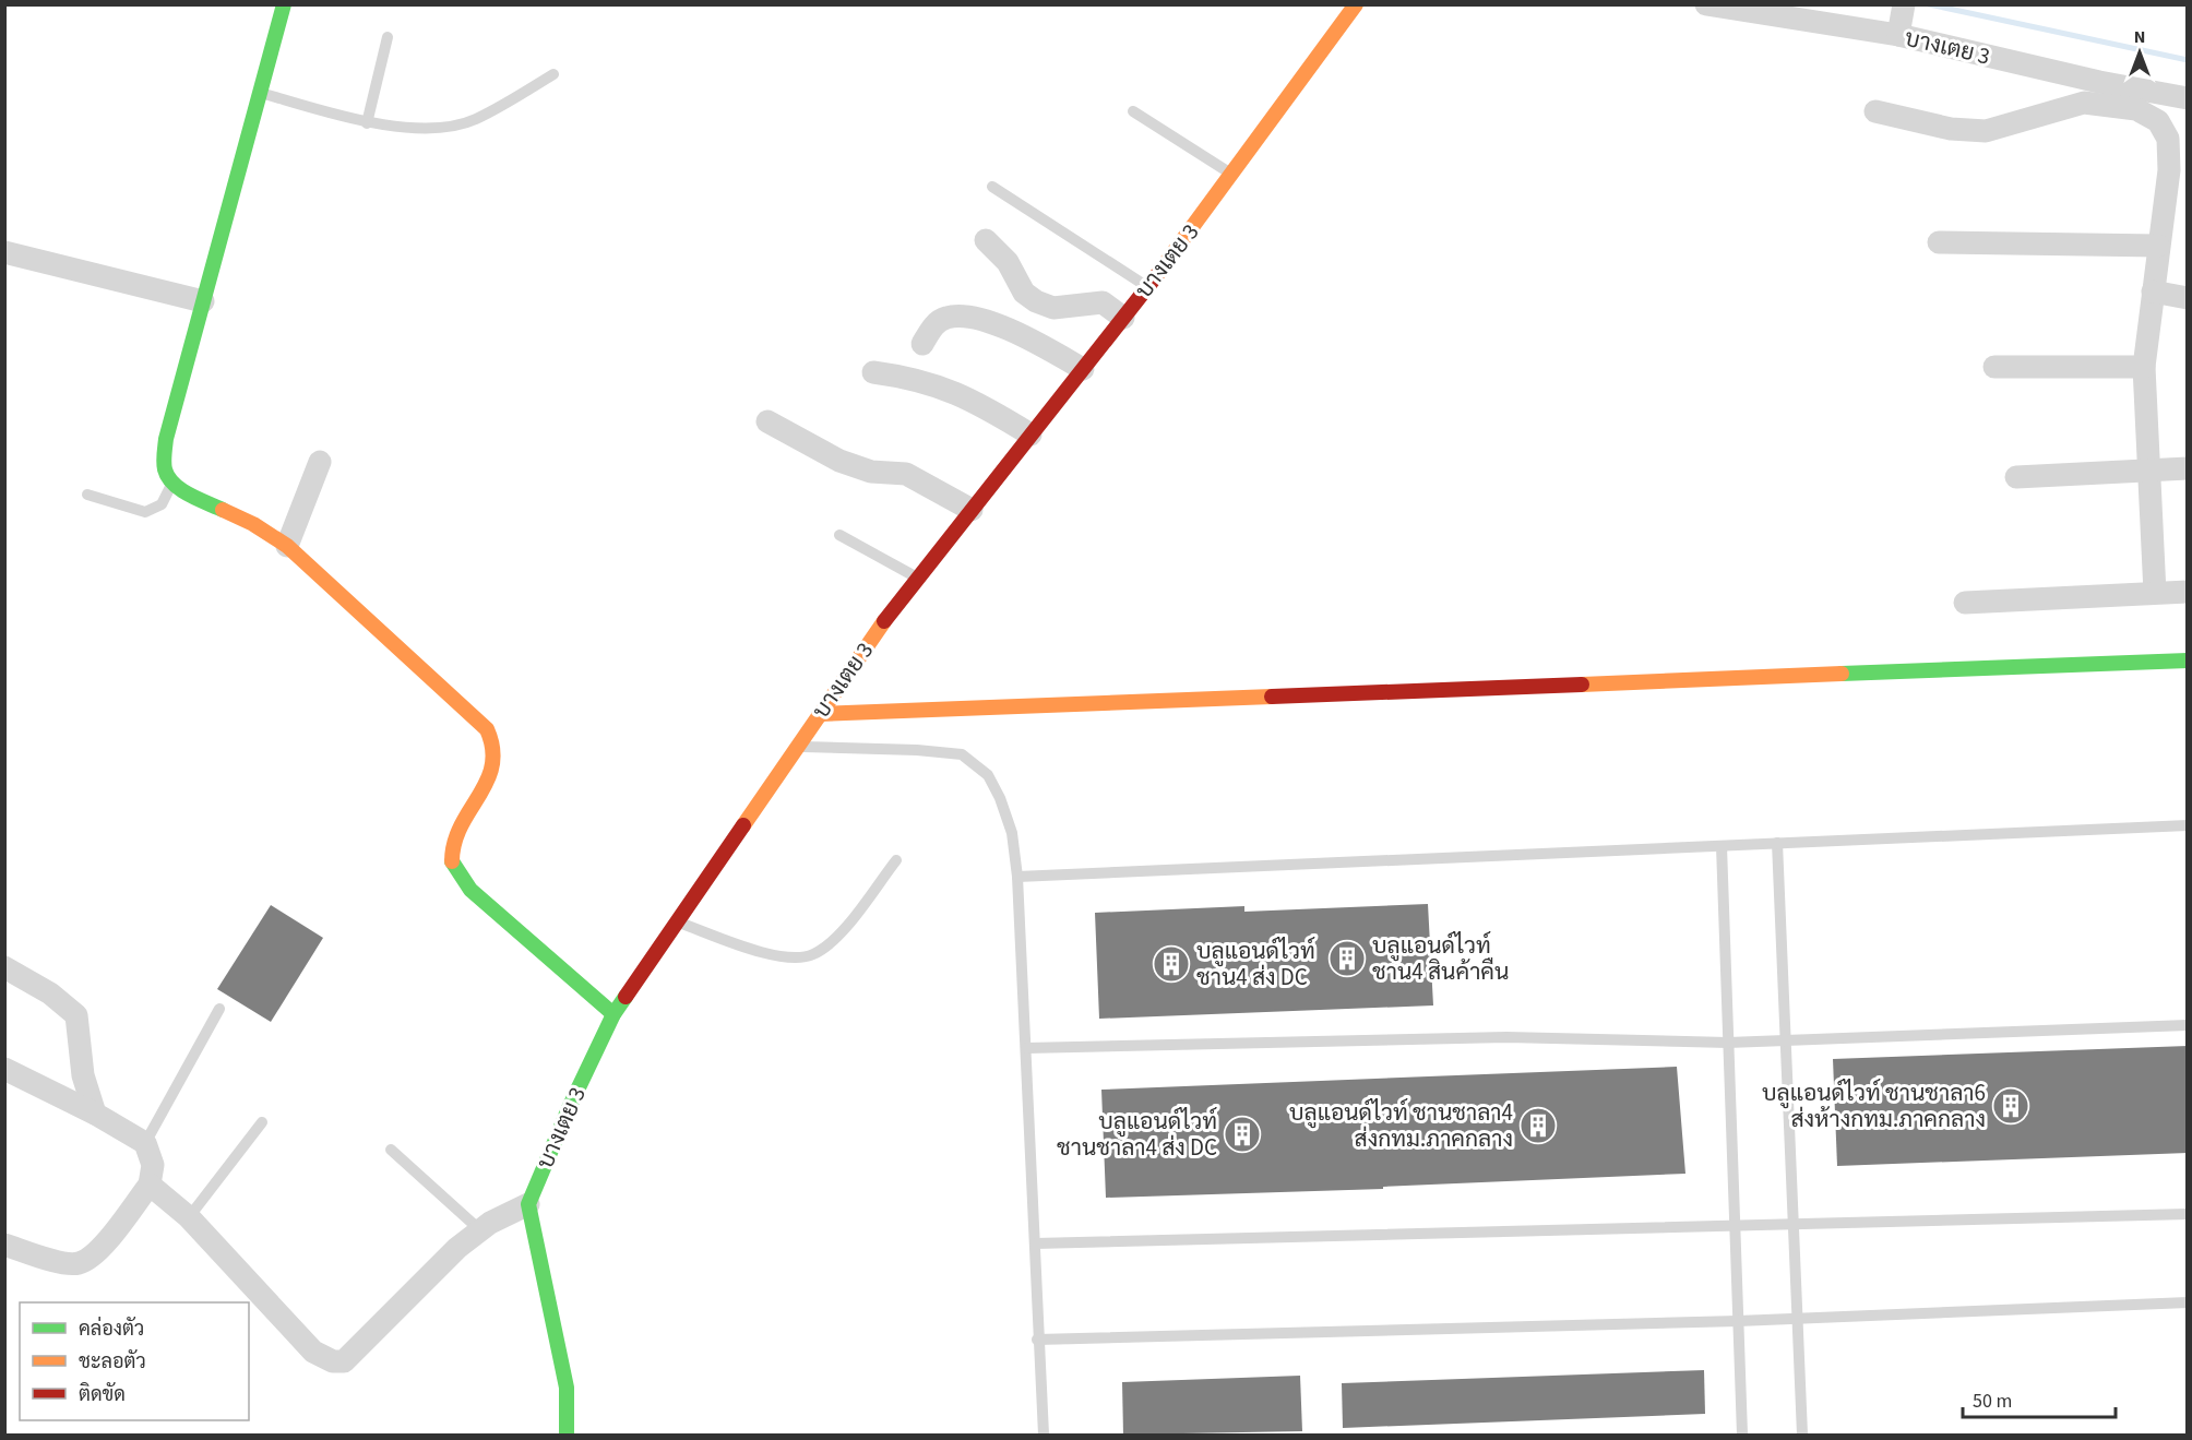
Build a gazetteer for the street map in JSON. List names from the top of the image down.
{
  "streets": {
    "street": ["บางเตย 3"]
  },
  "places": {
    "building": [
      "บลูแอนด์ไวท์ ชาน4 สินค้าคืน",
      "บลูแอนด์ไวท์ ชาน4 ส่ง DC",
      "บลูแอนด์ไวท์ ชานชาลา6 ส่งห้างกทม.ภาคกลาง",
      "บลูแอนด์ไวท์ ชานชาลา4 ส่งกทม.ภาคกลาง",
      "บลูแอนด์ไวท์ ชานชาลา4 ส่ง DC"
    ]
  },
  "legend": ["คล่องตัว", "ชะลอตัว", "ติดขัด"],
  "scale_bar": "50 m",
  "north": "top"
}
